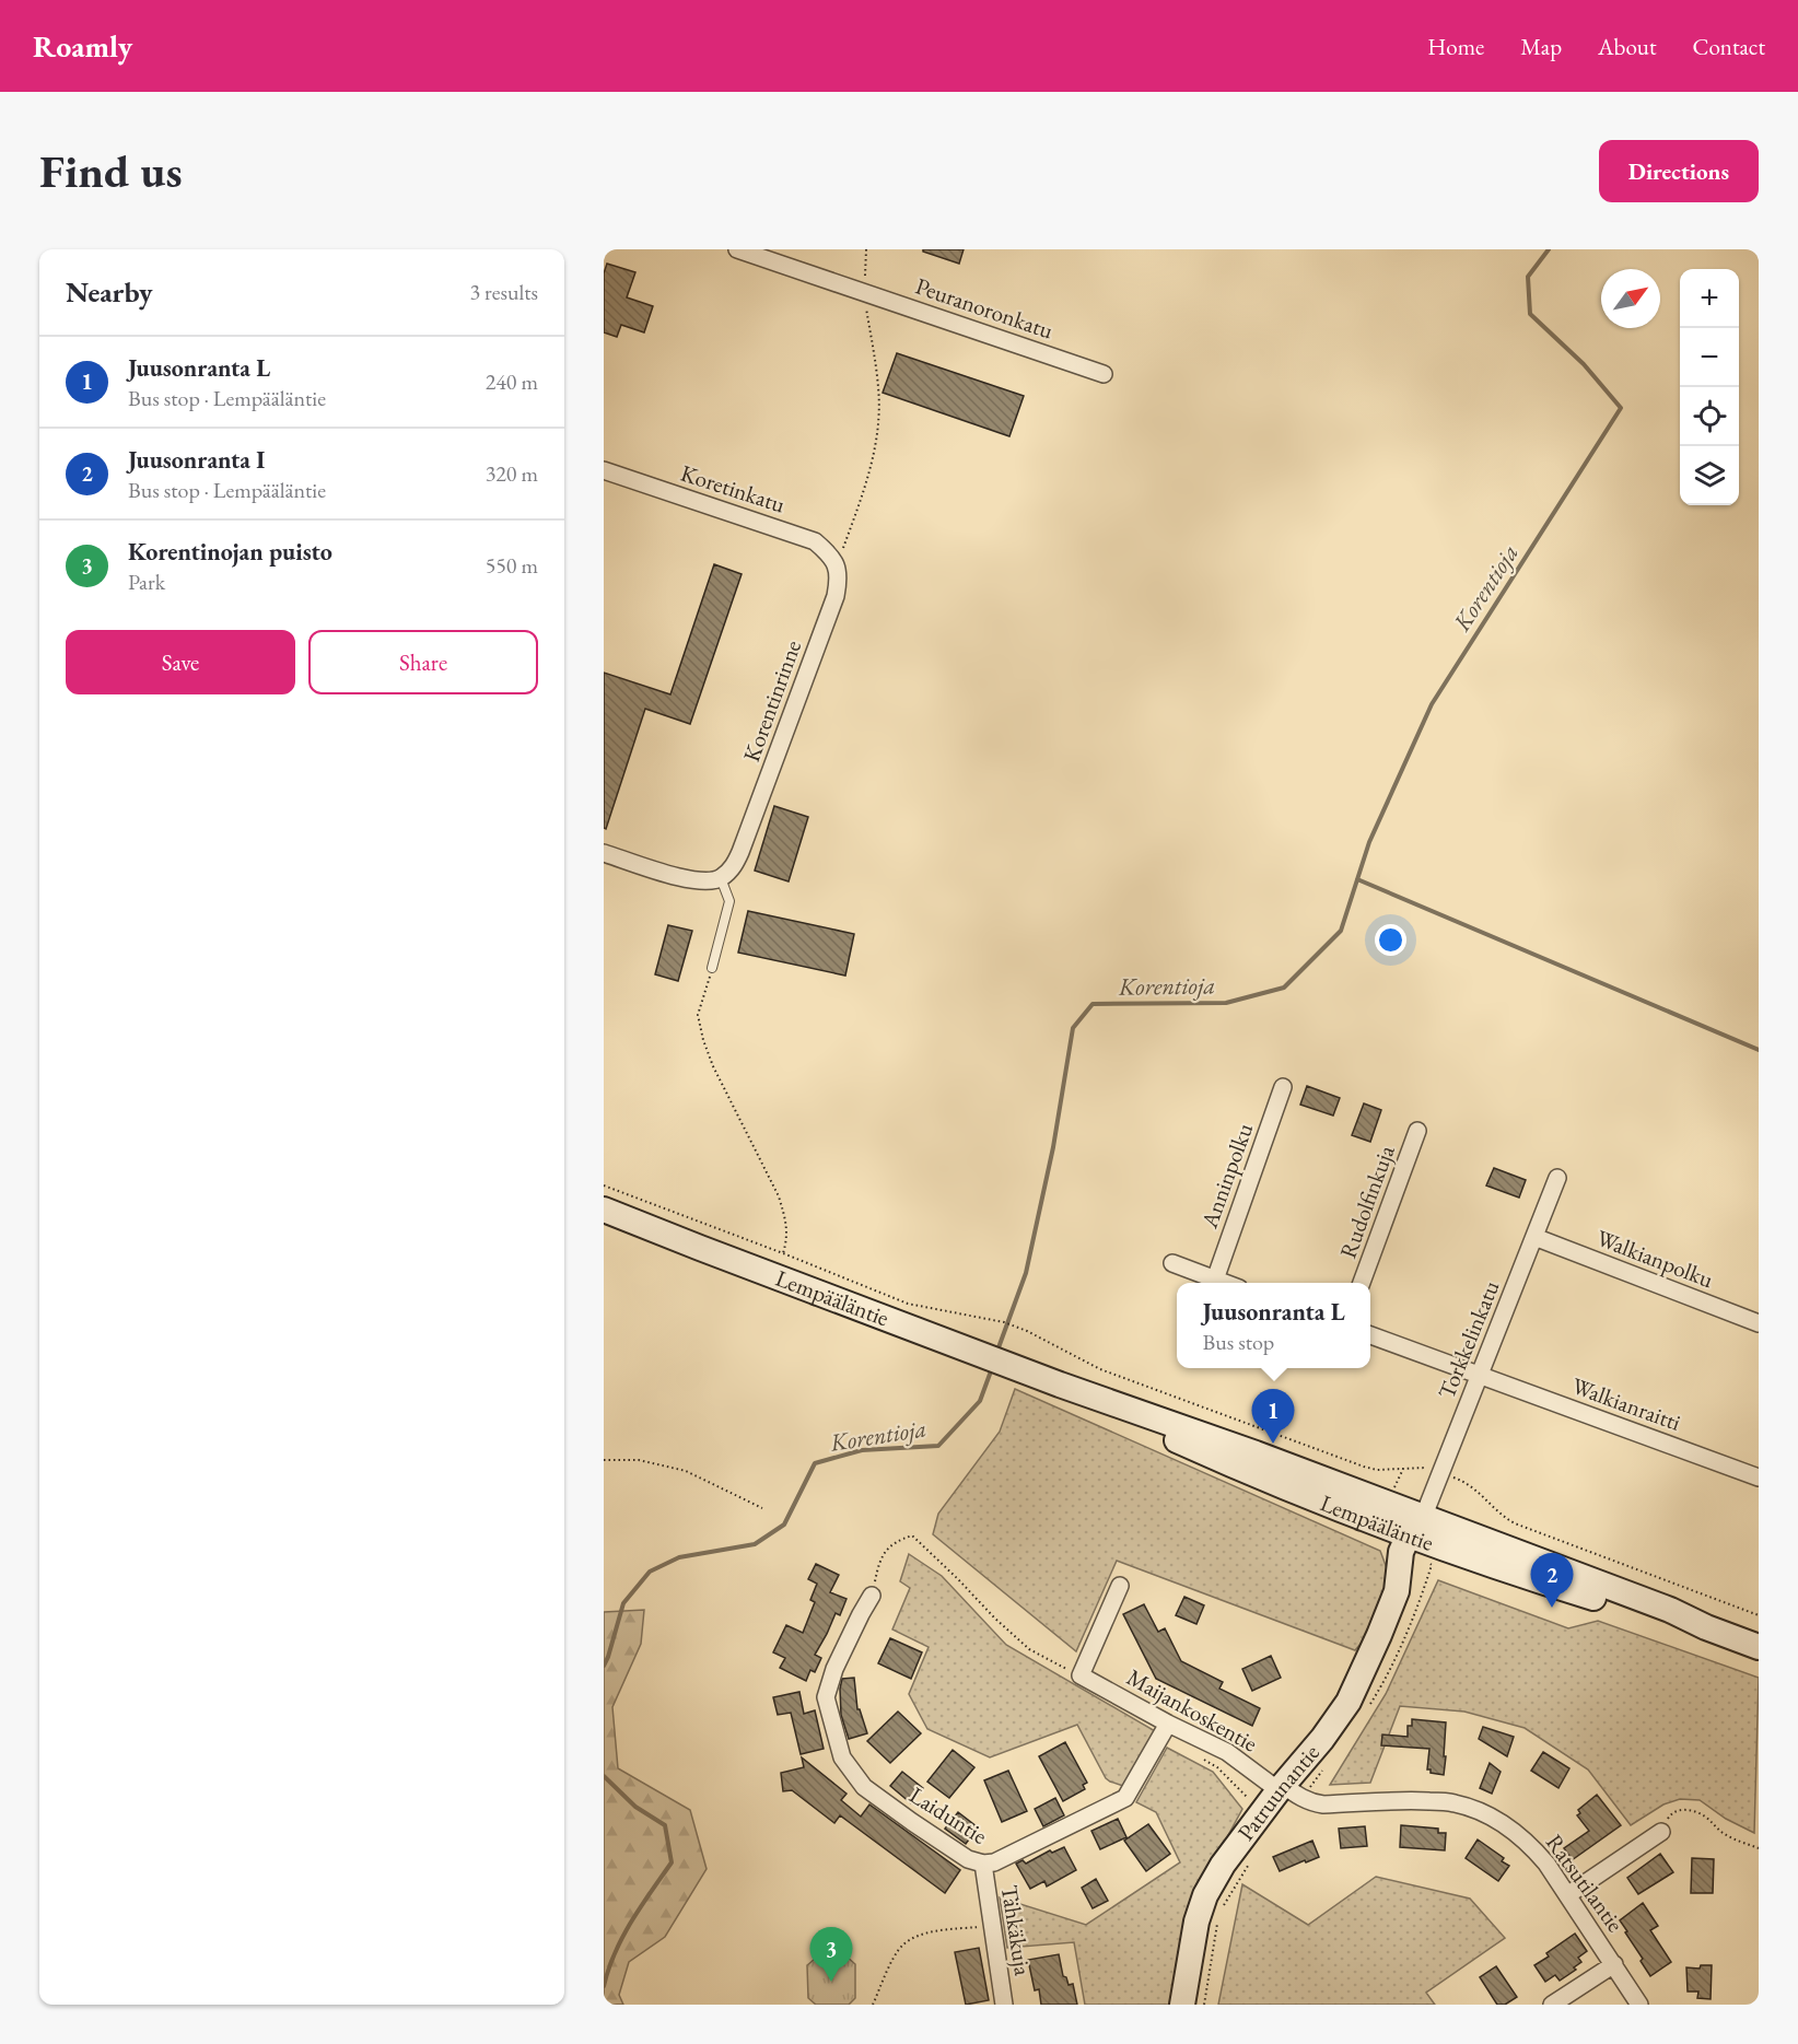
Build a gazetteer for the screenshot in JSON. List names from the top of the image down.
{
  "streets": {
    "main road": ["Lempääläntie", "Patruunantie"],
    "street": [
      "Peuranoronkatu",
      "Koretinkatu",
      "Korentinrinne",
      "Anninpolku",
      "Rudolfinkuja",
      "Walkianpolku",
      "Torkkelinkatu",
      "Walkianraitti",
      "Maijankoskentie",
      "Laiduntie",
      "Ratsutilantie",
      "Tähkäkuja"
    ]
  },
  "crossings": [
    ["Koretinkatu", "Korentinrinne"],
    ["Walkianpolku", "Torkkelinkatu"],
    ["Lempääläntie", "Torkkelinkatu"],
    ["Lempääläntie", "Patruunantie"],
    ["Torkkelinkatu", "Walkianraitti"],
    ["Torkkelinkatu", "Patruunantie"],
    ["Maijankoskentie", "Patruunantie"],
    ["Maijankoskentie", "Laiduntie"],
    ["Maijankoskentie", "Ratsutilantie"],
    ["Patruunantie", "Ratsutilantie"],
    ["Laiduntie", "Tähkäkuja"]
  ],
  "water": ["Korentioja"],
  "north": "top right",
  "page": {
    "header": "Roamly",
    "nav": [
      "Home",
      "Map",
      "About",
      "Contact"
    ],
    "buttons": [
      "Directions",
      ["Save", "Share"]
    ],
    "title": "Find us",
    "heading": ["Nearby", "3 results"],
    "map_buttons": ["+", "−"],
    "list": [
      {
        "mark": "1",
        "name": "Juusonranta L",
        "note": "Bus stop · Lempääläntie",
        "value": "240 m"
      },
      {
        "mark": "2",
        "name": "Juusonranta I",
        "note": "Bus stop · Lempääläntie",
        "value": "320 m"
      },
      {
        "mark": "3",
        "name": "Korentinojan puisto",
        "note": "Park",
        "value": "550 m"
      }
    ],
    "popup": ["Juusonranta L", "Bus stop"],
    "pins": ["1", "2", "3"]
  }
}
